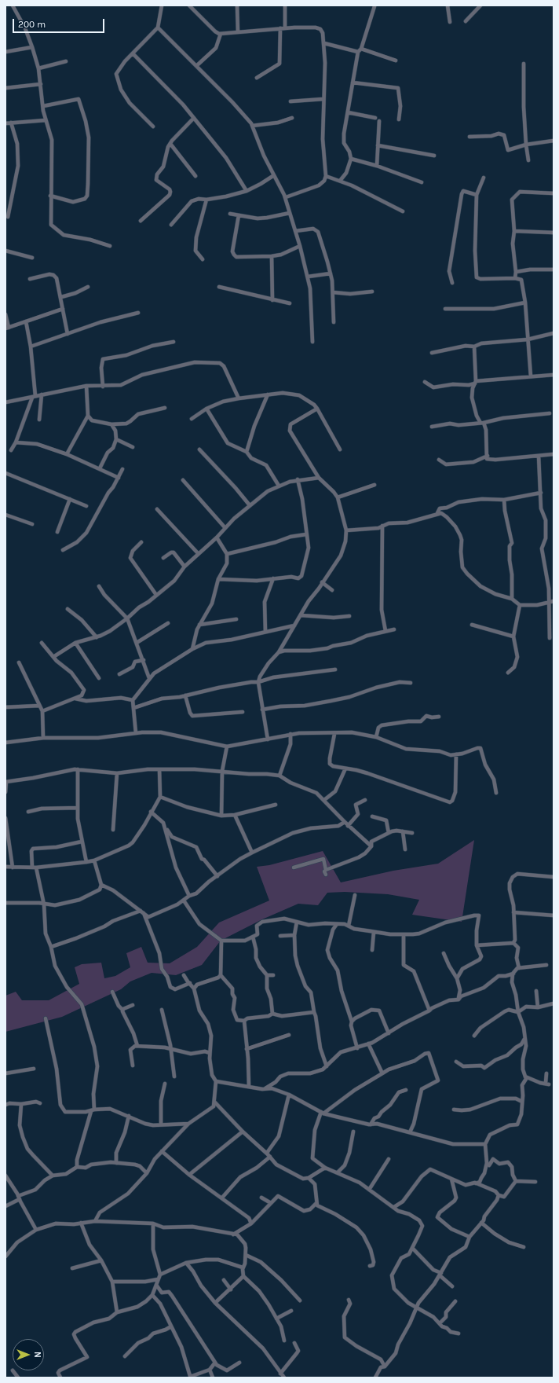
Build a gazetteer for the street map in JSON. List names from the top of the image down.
{
  "scale_bar": "200 m",
  "north": "right"
}
